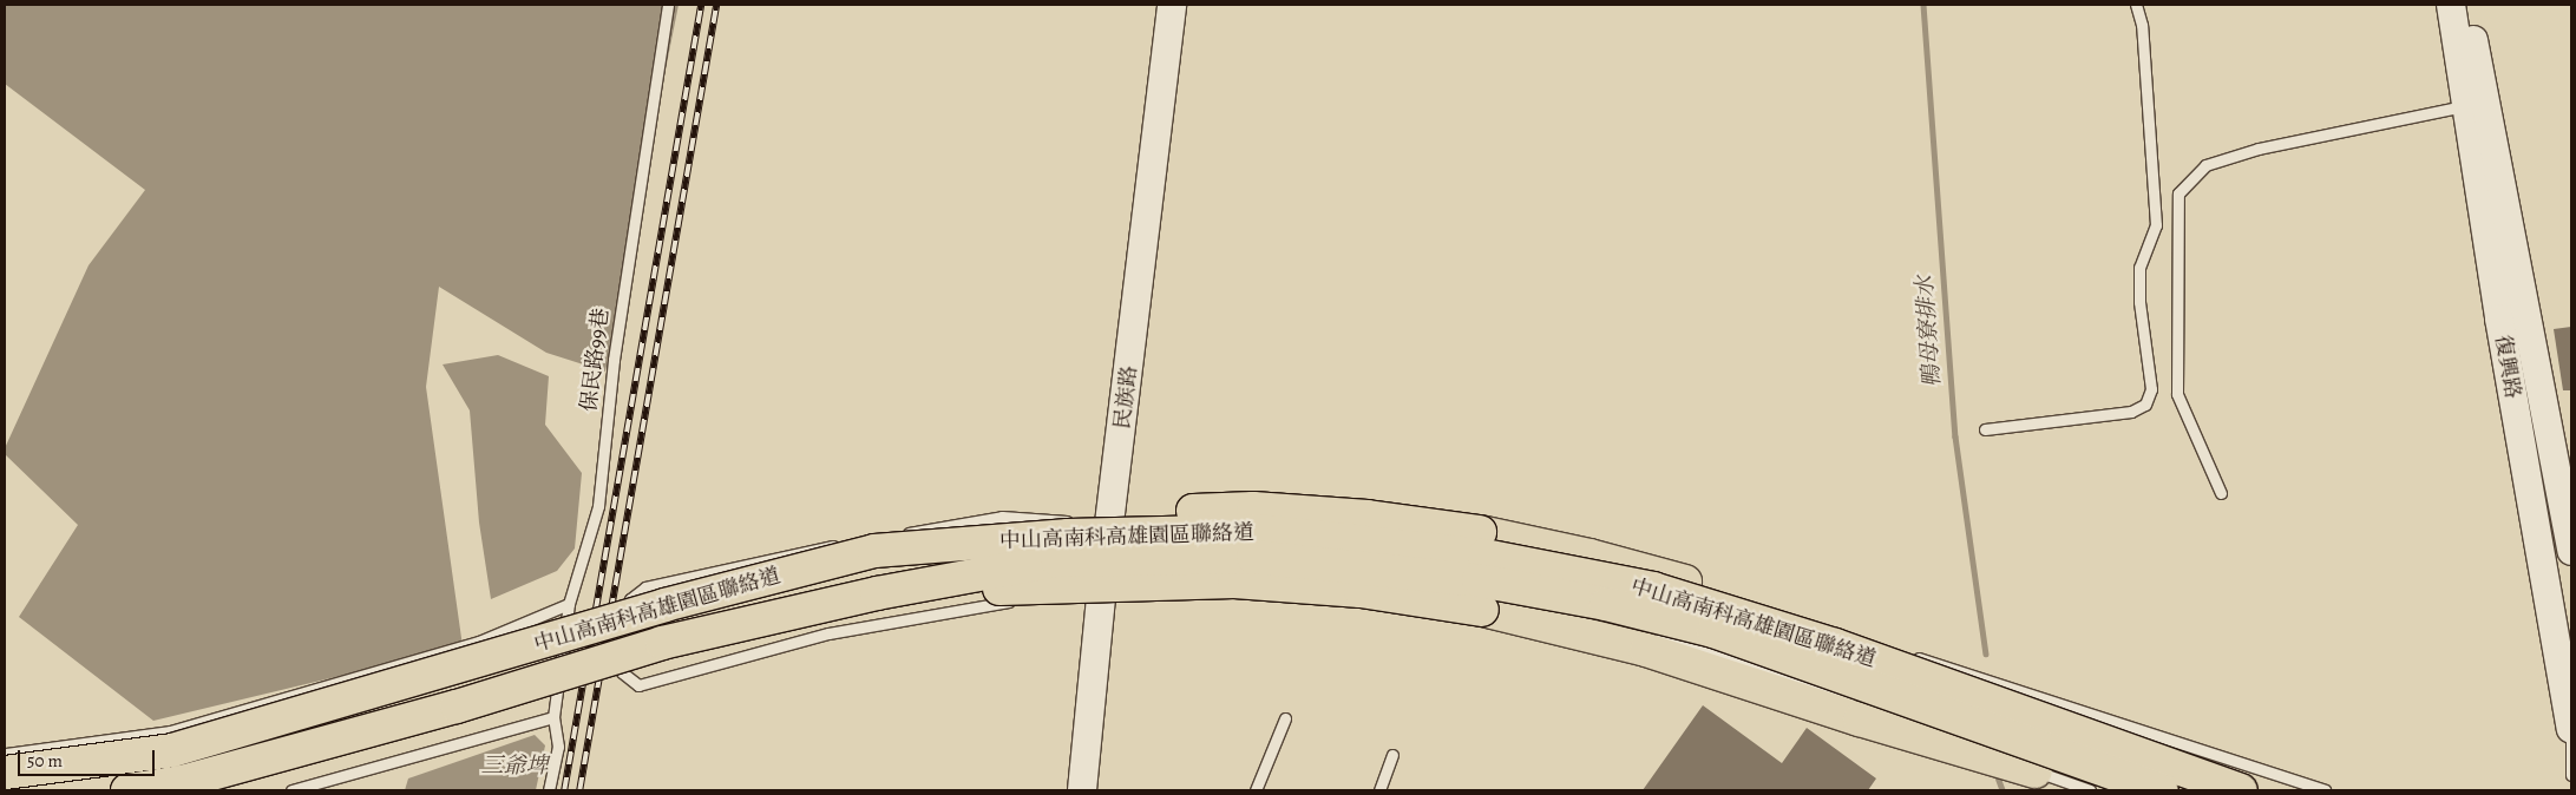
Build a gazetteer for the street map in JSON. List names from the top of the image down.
{
  "streets": {
    "highway": ["中山高南科高雄園區聯絡道"],
    "street": ["復興路", "民族路"],
    "lane": ["保民路99巷"]
  },
  "water": ["鴨母寮排水", "三爺埤"],
  "scale_bar": "50 m"
}
